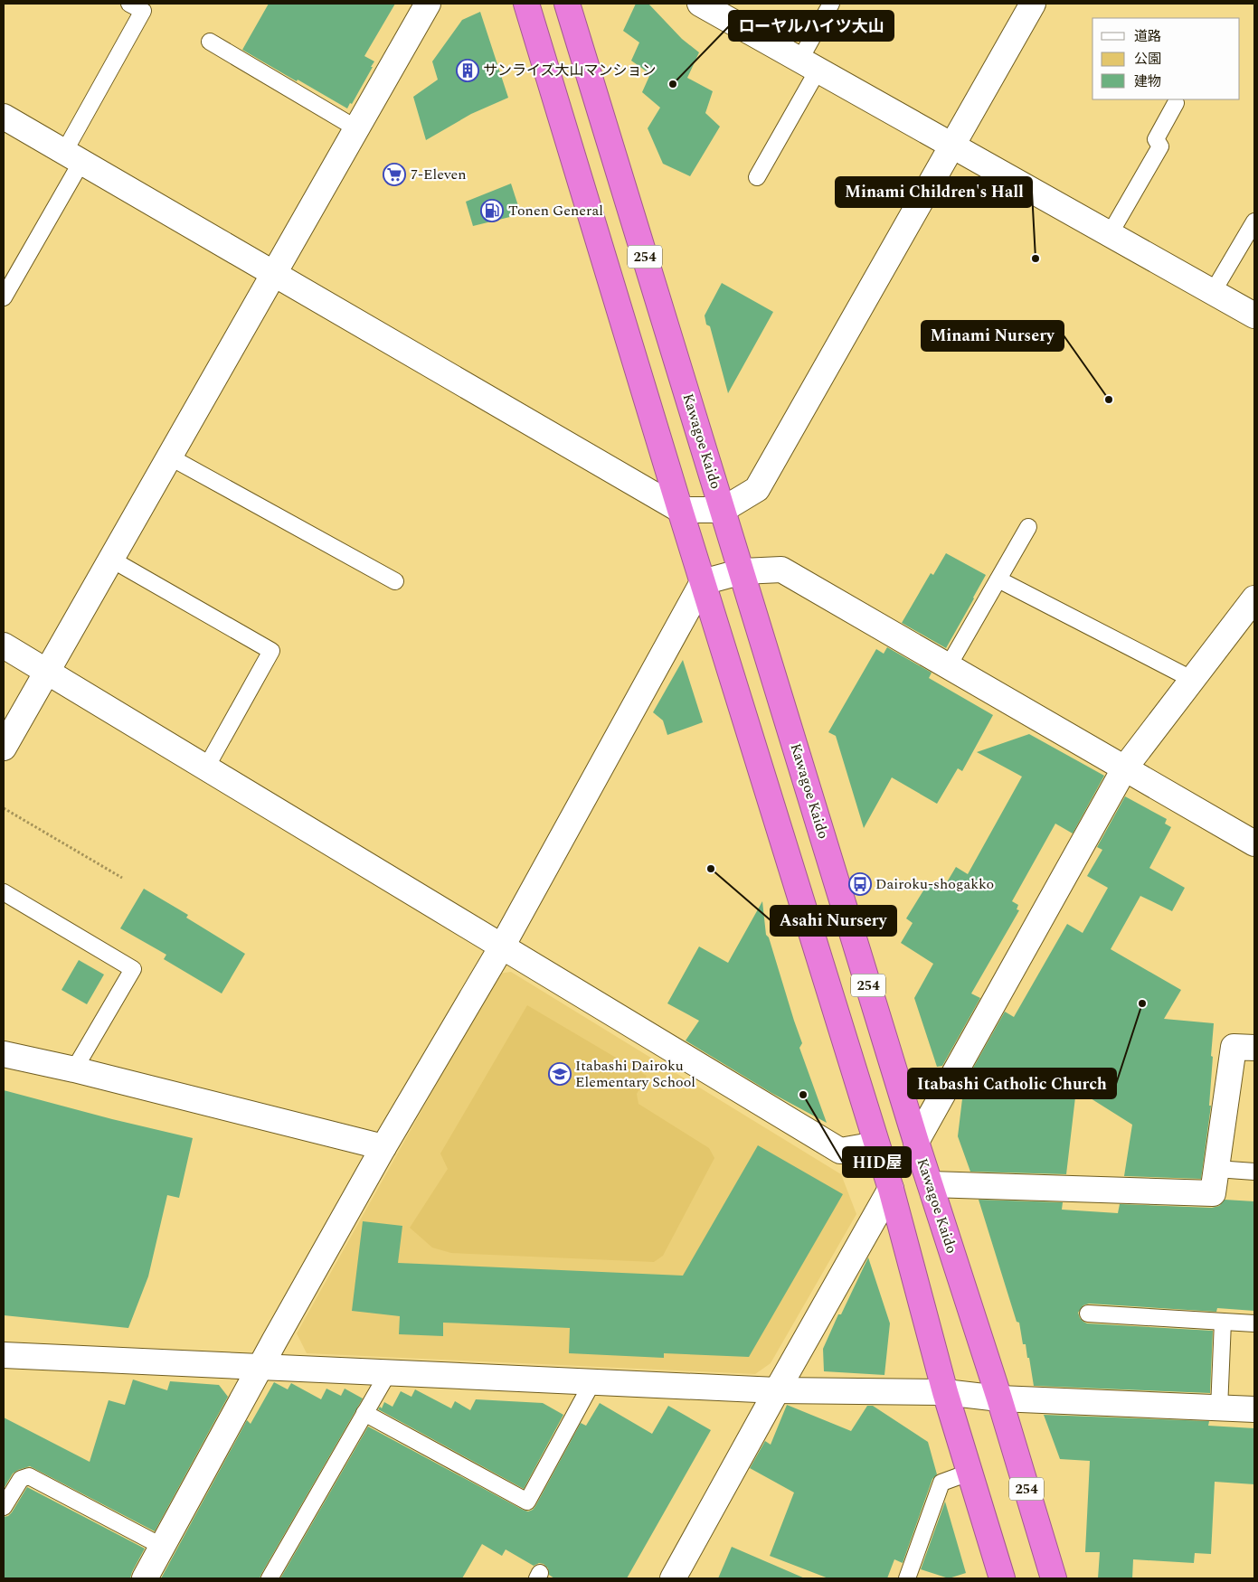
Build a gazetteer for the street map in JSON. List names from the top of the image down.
{
  "streets": {
    "highway": ["254", "Kawagoe Kaido"]
  },
  "places": {
    "building": ["サンライズ大山マンション"],
    "other": [
      "ローヤルハイツ大山",
      "Minami Children's Hall",
      "Minami Nursery",
      "Asahi Nursery",
      "Itabashi Catholic Church",
      "HID屋"
    ],
    "supermarket": ["7-Eleven"],
    "fuel station": ["Tonen General"],
    "bus stop": ["Dairoku-shogakko"],
    "school or university": ["Itabashi Dairoku Elementary School"]
  },
  "legend": ["道路", "公園", "建物"]
}
